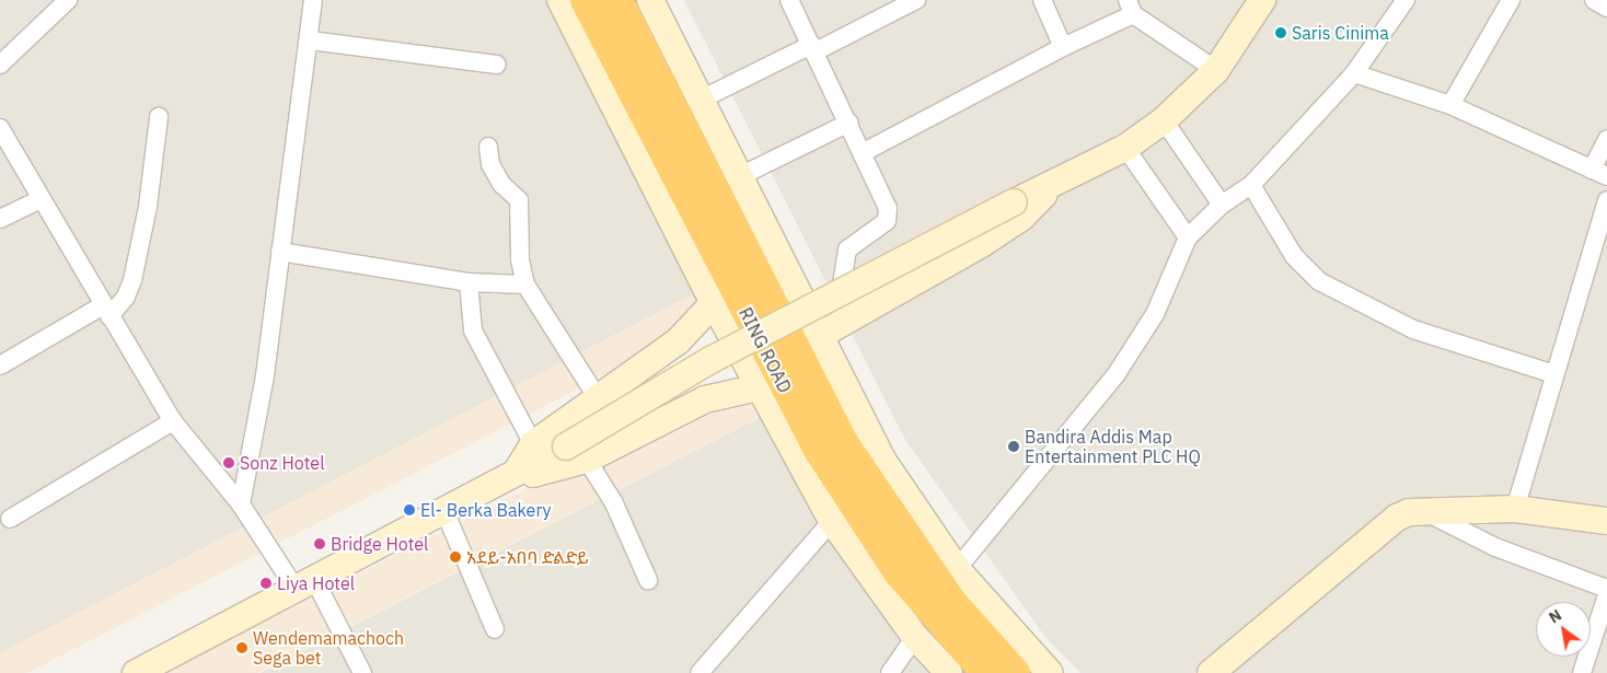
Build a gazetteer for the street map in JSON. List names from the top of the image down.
{
  "streets": {
    "highway": ["RING ROAD"]
  },
  "places": [
    "Saris Cinima",
    "Bandira Addis Map Entertainment PLC HQ",
    "Sonz Hotel",
    "El- Berka Bakery",
    "Bridge Hotel",
    "አደይ-አበባ ድልድይ",
    "Liya Hotel",
    "Wendemamachoch Sega bet"
  ],
  "north": "top left"
}
